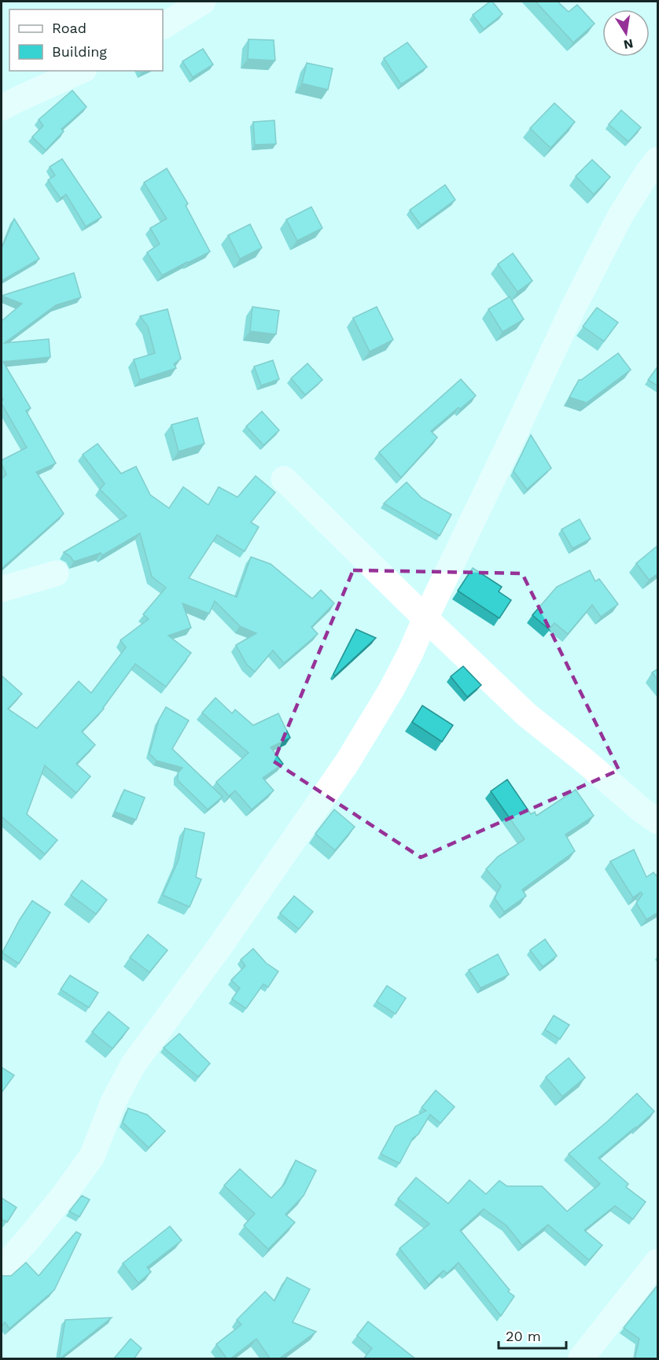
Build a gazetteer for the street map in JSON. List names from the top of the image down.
{
  "legend": ["Road", "Building"],
  "scale_bar": "20 m",
  "north": "bottom"
}
